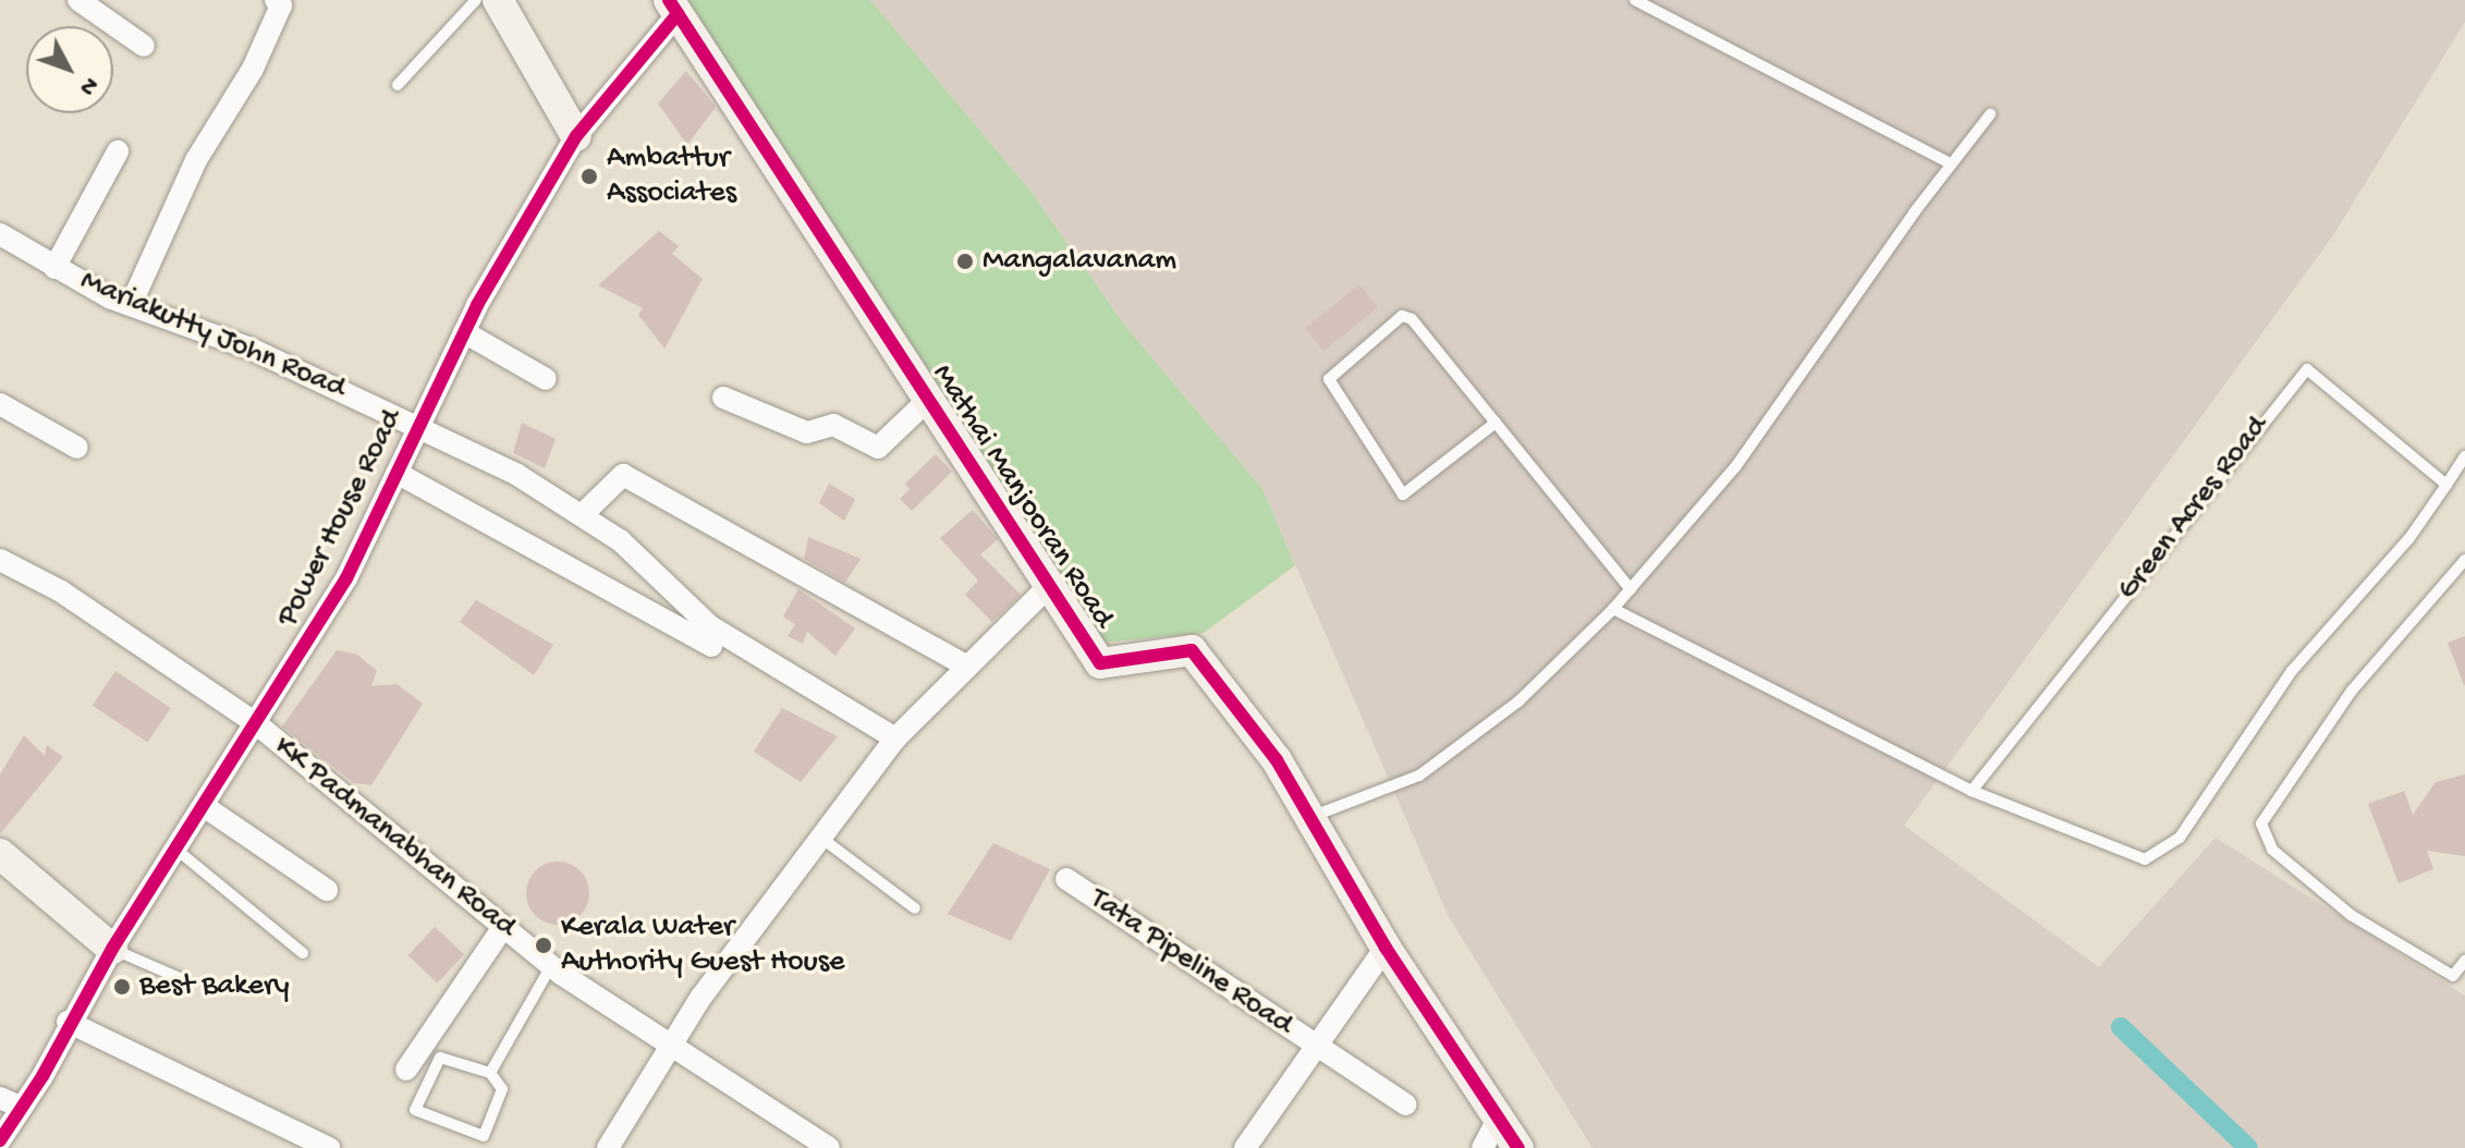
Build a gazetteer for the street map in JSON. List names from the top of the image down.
{
  "streets": {
    "street": [
      "Mariakutty John Road",
      "Mathai Manjooran Road",
      "Power House Road",
      "KK Padmanabhan Road",
      "Tata Pipeline Road"
    ],
    "lane": ["Green Acres Road"]
  },
  "crossings": [
    ["Mariakutty John Road", "Power House Road"],
    ["Mathai Manjooran Road", "Power House Road"],
    ["Mathai Manjooran Road", "Tata Pipeline Road"],
    ["Power House Road", "KK Padmanabhan Road"]
  ],
  "places": [
    "Ambattur Associates",
    "Mangalavanam",
    "Kerala Water Authority Guest House",
    "Best Bakery"
  ],
  "north": "bottom right"
}
